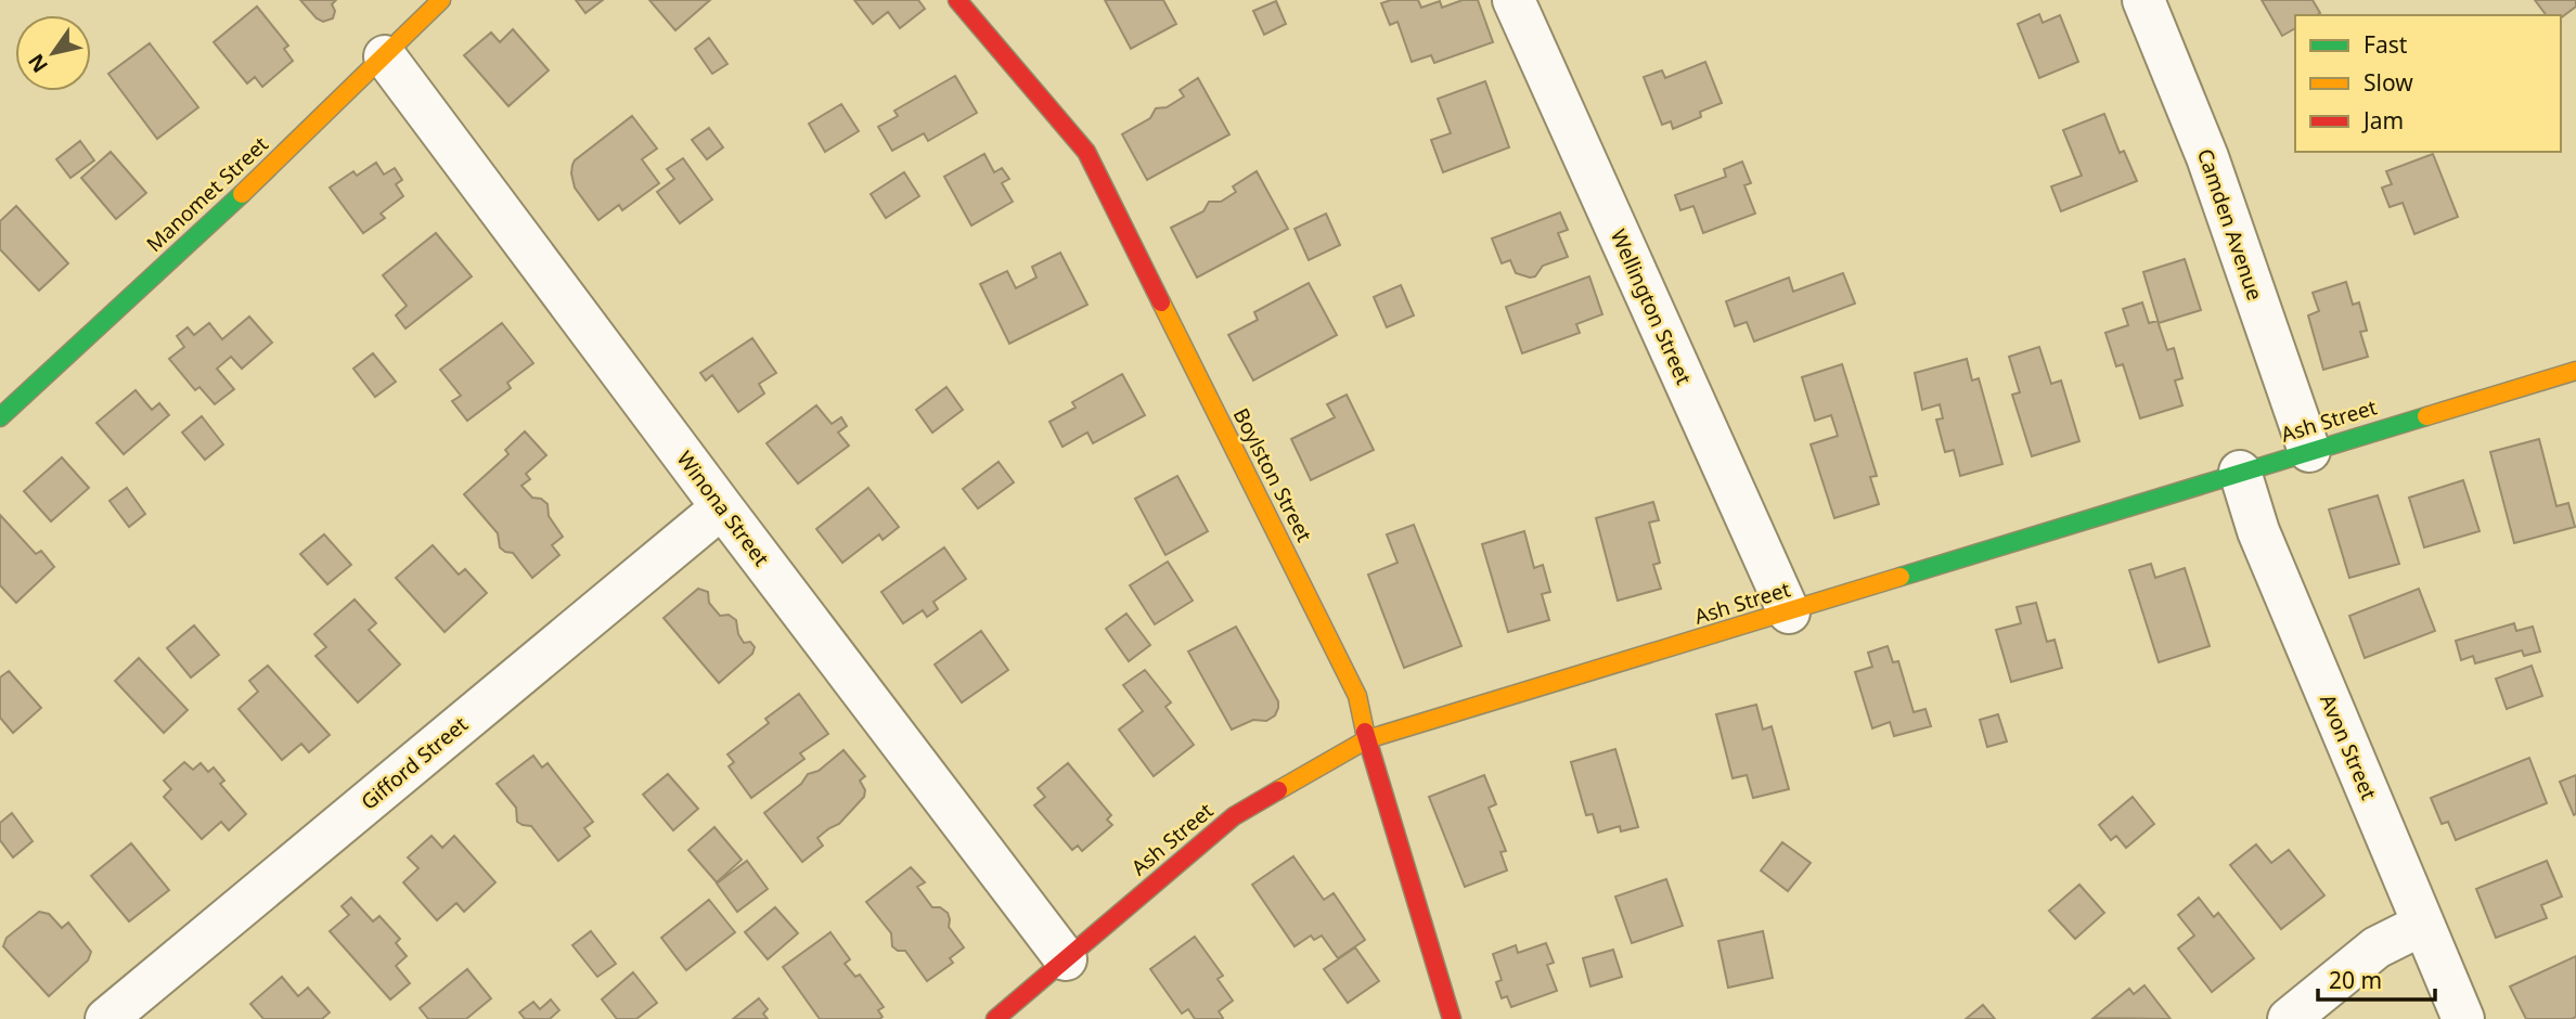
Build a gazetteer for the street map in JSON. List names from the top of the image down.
{
  "streets": {
    "street": [
      "Manomet Street",
      "Camden Avenue",
      "Wellington Street",
      "Ash Street",
      "Boylston Street",
      "Winona Street",
      "Avon Street",
      "Gifford Street"
    ]
  },
  "crossings": [
    ["Manomet Street", "Winona Street"],
    ["Camden Avenue", "Ash Street"],
    ["Wellington Street", "Ash Street"],
    ["Ash Street", "Boylston Street"],
    ["Ash Street", "Winona Street"],
    ["Ash Street", "Avon Street"],
    ["Winona Street", "Gifford Street"]
  ],
  "legend": ["Fast", "Slow", "Jam"],
  "scale_bar": "20 m",
  "north": "bottom left"
}
